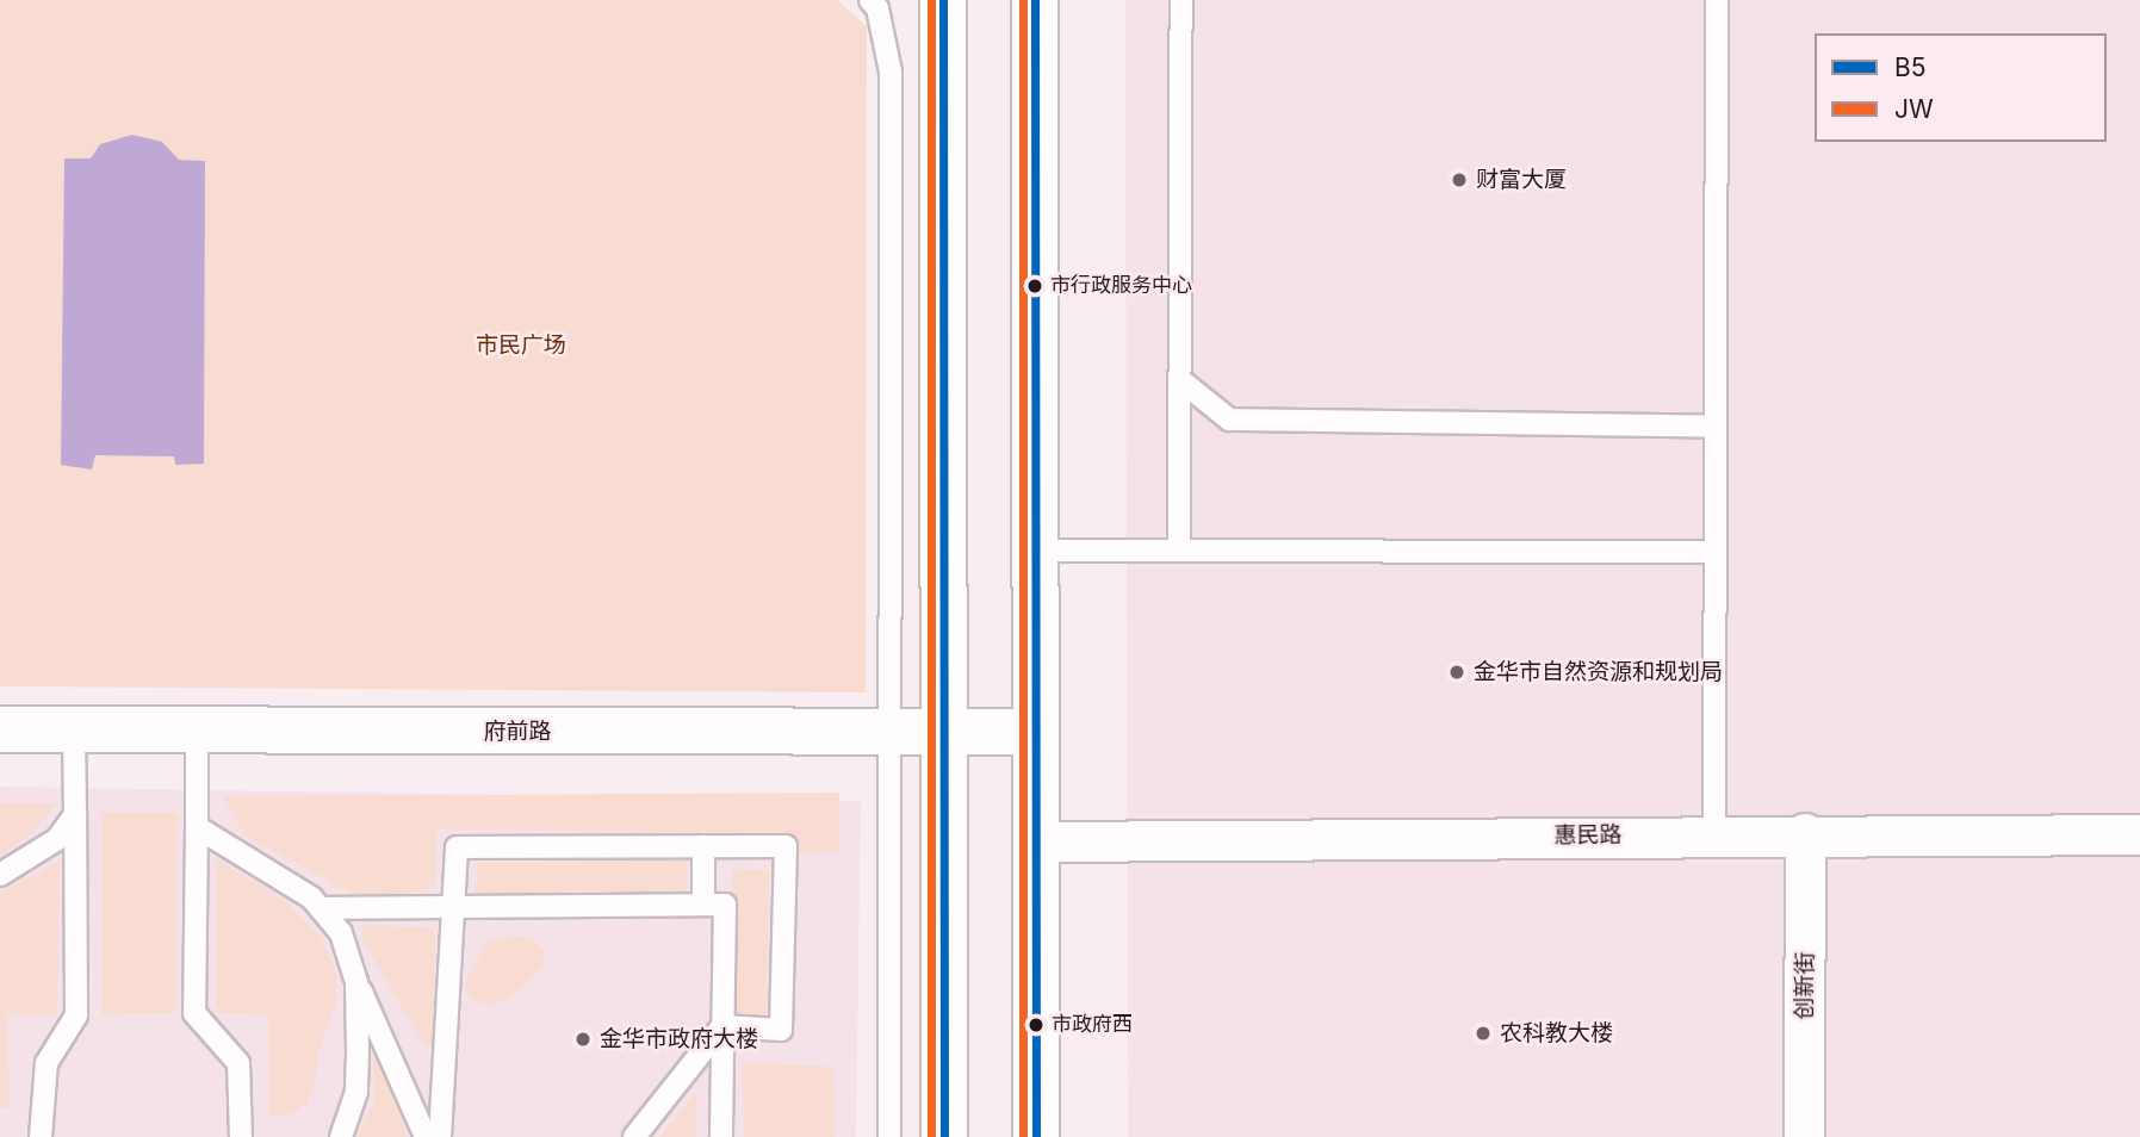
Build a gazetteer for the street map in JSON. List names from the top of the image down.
{
  "streets": {
    "main road": ["府前路"],
    "street": ["惠民路", "创新街"]
  },
  "crossings": [
    ["惠民路", "创新街"]
  ],
  "parks": ["市民广场"],
  "places": [
    "财富大厦",
    "市行政服务中心",
    "金华市自然资源和规划局",
    "市政府西",
    "农科教大楼",
    "金华市政府大楼"
  ],
  "lines": ["transit line B5", "transit line JW"],
  "legend": ["B5", "JW"]
}
